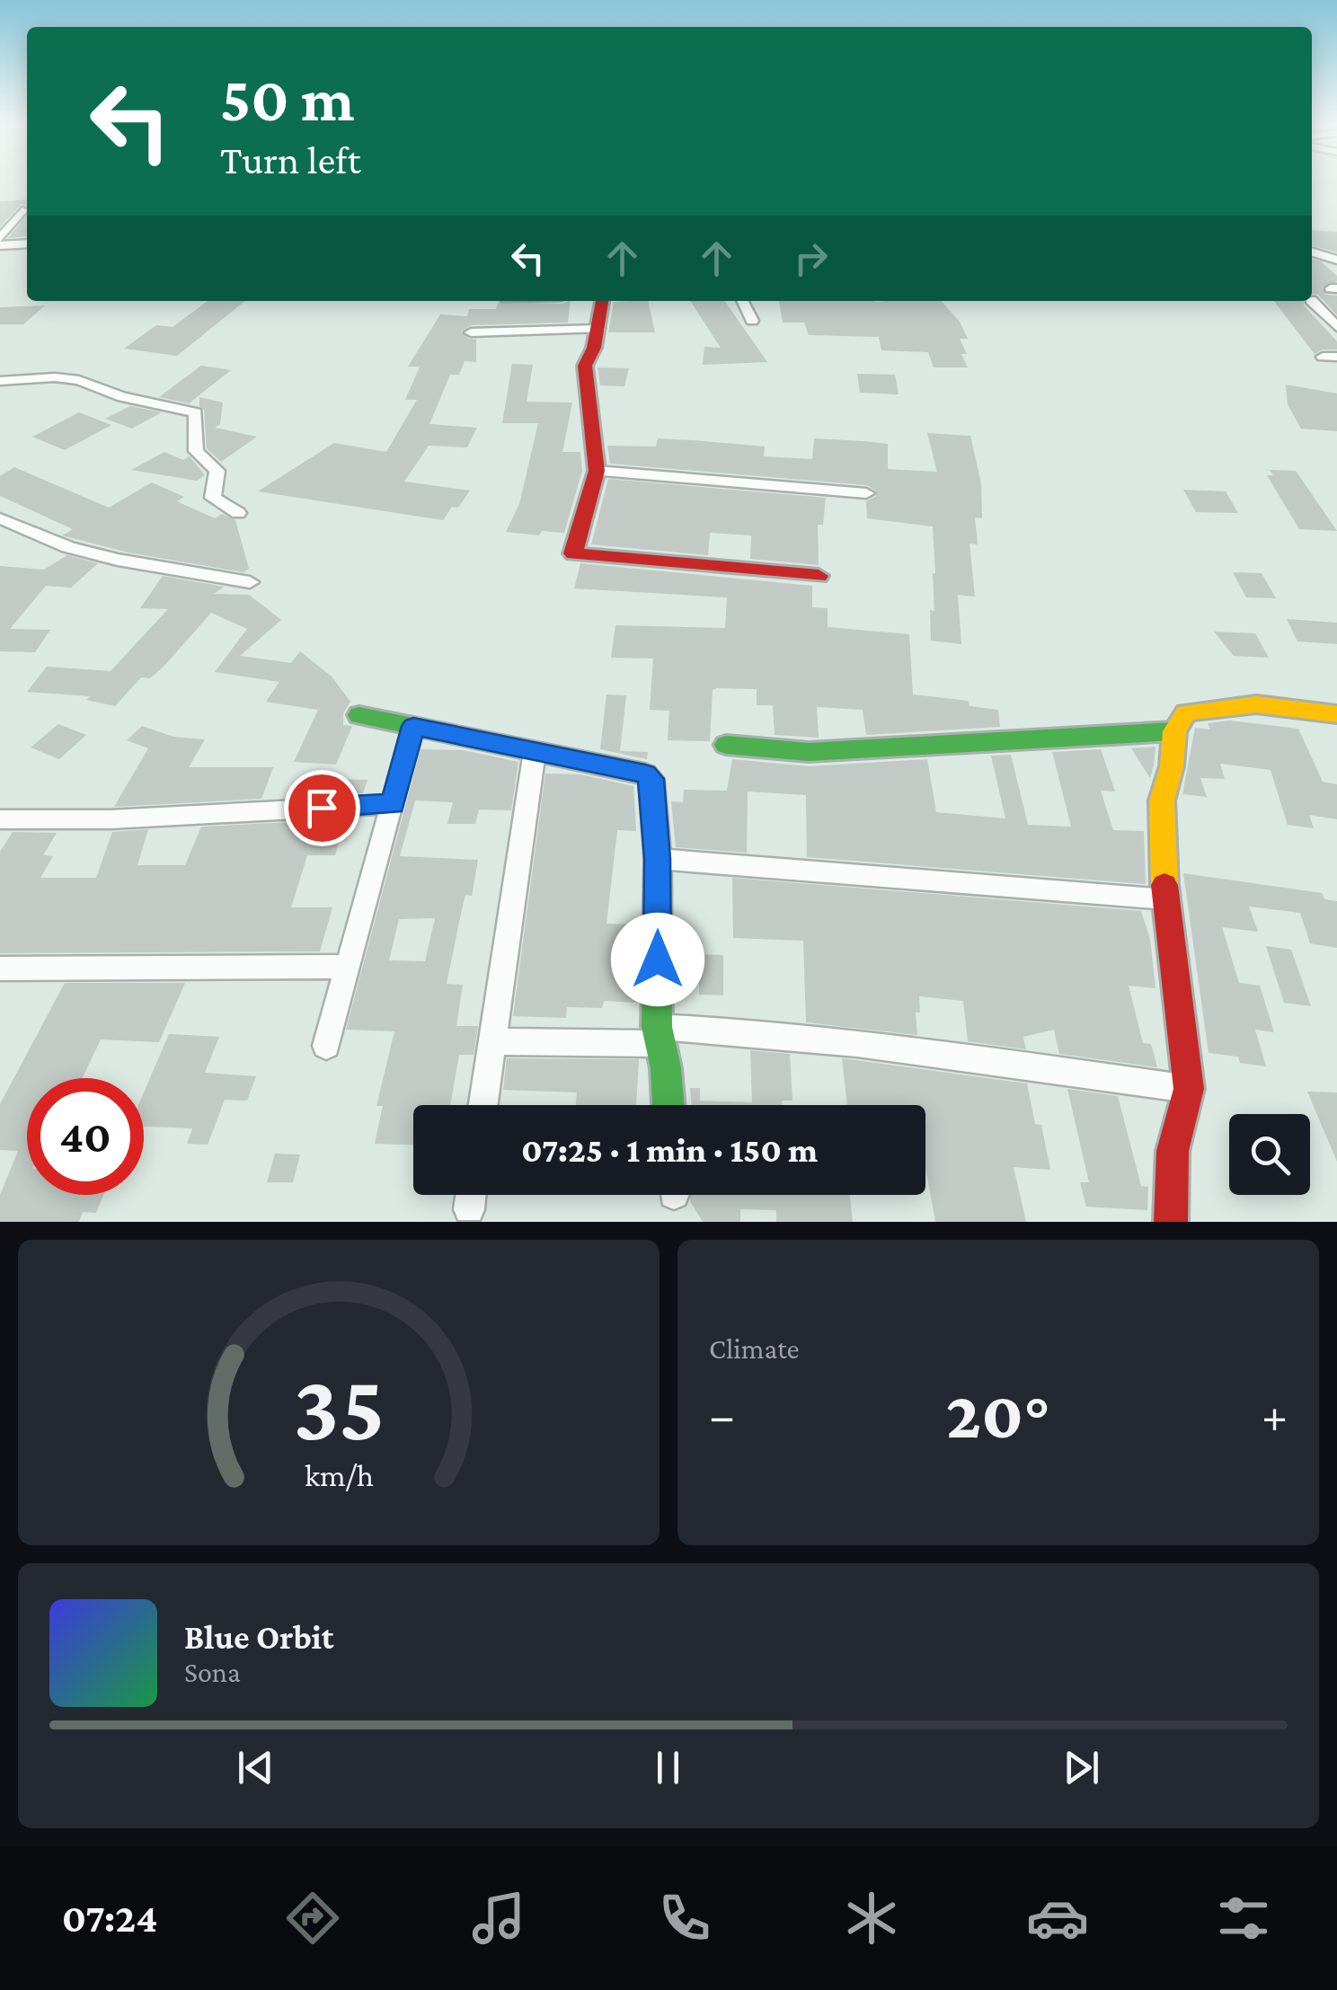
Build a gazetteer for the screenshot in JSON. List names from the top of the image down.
{
  "page": {
    "turn": ["50 m", "Turn left"],
    "limit": "40",
    "trip": "07:25 · 1 min · 150 m",
    "tile": "Climate",
    "heat": ["−", "20°", "+"],
    "song": ["Blue Orbit", "Sona"],
    "tabs": "07:24",
    "gauge": ["35", "km/h"]
  }
}
